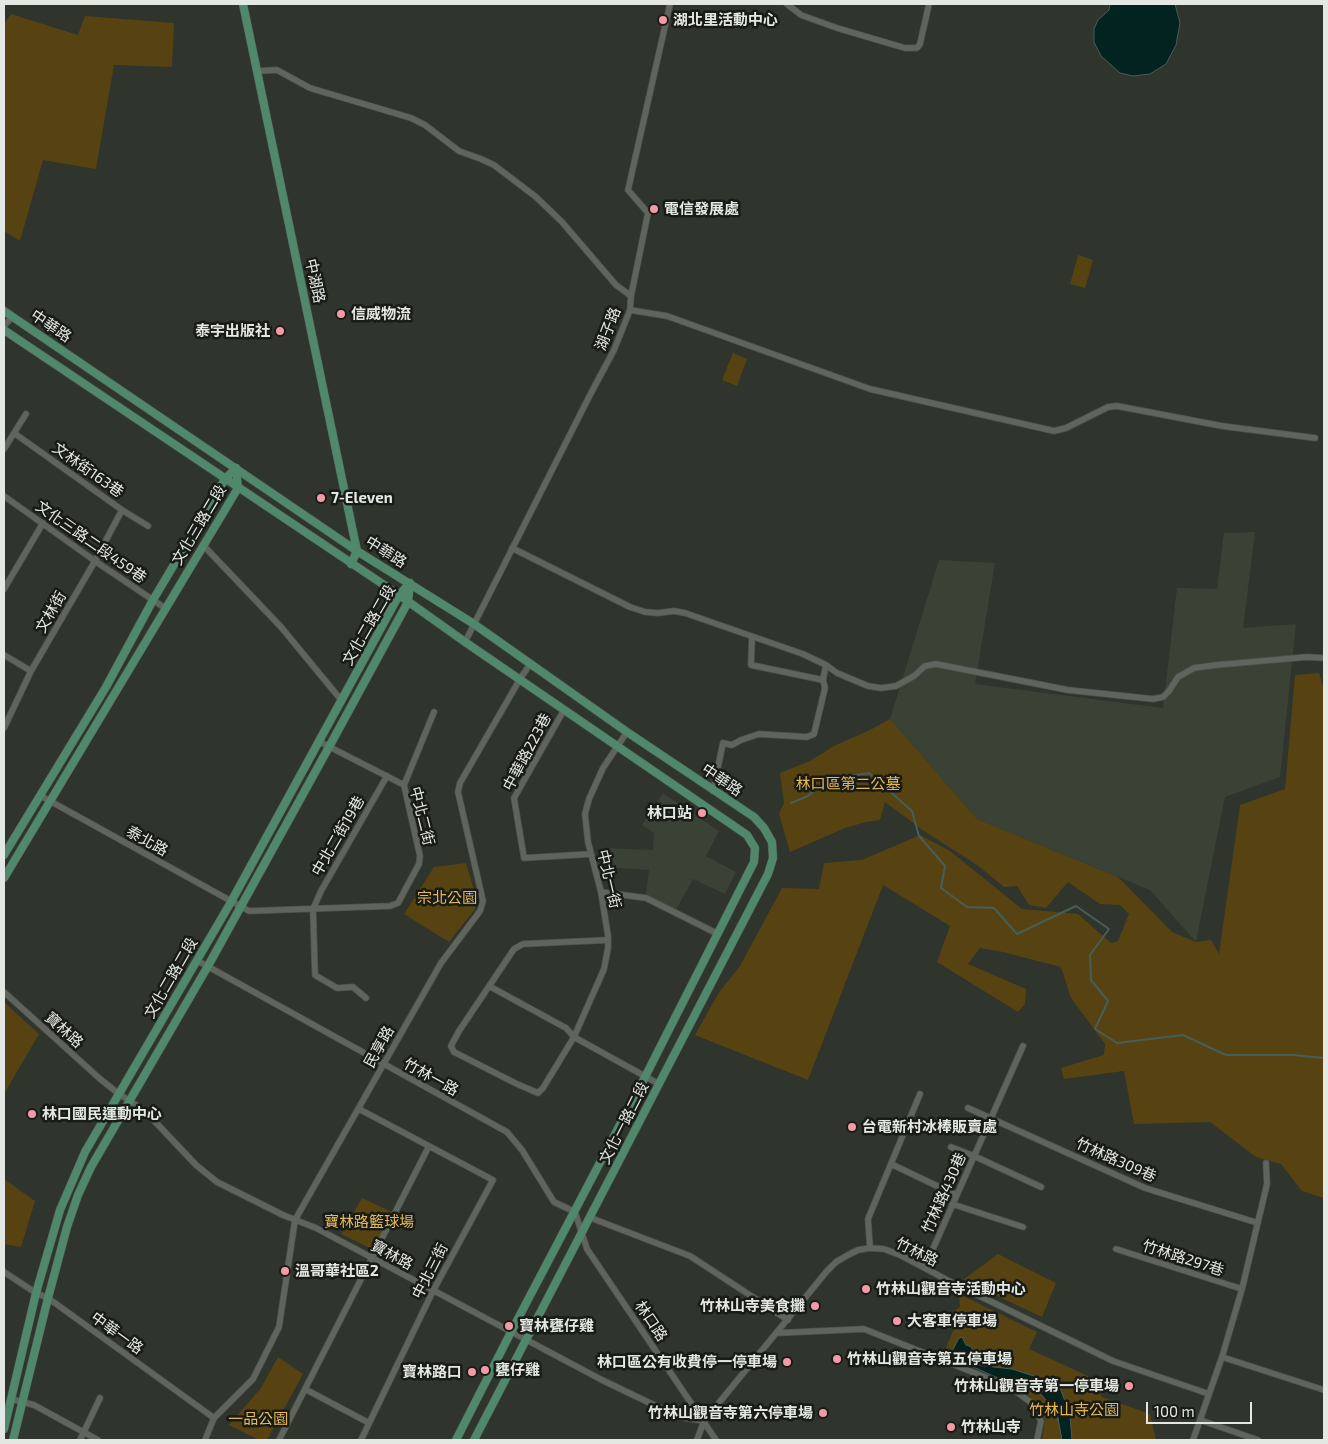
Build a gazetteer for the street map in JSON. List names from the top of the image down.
{
  "streets": {
    "street": [
      "中湖路",
      "中華路",
      "湖子路",
      "文林街163巷",
      "文化三路二段",
      "文化三路二段459巷",
      "文林街",
      "文化二路二段",
      "中華路223巷",
      "中北二街",
      "中北二街19巷",
      "泰北路",
      "中北一街",
      "寶林路",
      "民享路",
      "竹林一路",
      "文化一路二段",
      "竹林路309巷",
      "竹林路430巷",
      "竹林路",
      "竹林路297巷",
      "中北三街",
      "林口路",
      "中華一路"
    ]
  },
  "crossings": [
    ["中湖路", "中華路"],
    ["中華路", "湖子路"],
    ["中華路", "文化三路二段"],
    ["中華路", "文化二路二段"],
    ["中華路", "中華路223巷"],
    ["中華路", "中北一街"],
    ["中華路", "民享路"],
    ["中華路", "文化一路二段"],
    ["文林街163巷", "文林街"],
    ["文化三路二段", "文化三路二段459巷"],
    ["文化三路二段", "泰北路"],
    ["文化三路二段459巷", "文林街"],
    ["文化二路二段", "中北二街"],
    ["文化二路二段", "泰北路"],
    ["文化二路二段", "寶林路"],
    ["文化二路二段", "竹林一路"],
    ["文化二路二段", "中華一路"],
    ["中華路223巷", "中北一街"],
    ["中北二街", "中北二街19巷"],
    ["中北二街", "泰北路"],
    ["寶林路", "民享路"],
    ["寶林路", "文化一路二段"],
    ["寶林路", "中北三街"],
    ["寶林路", "林口路"],
    ["民享路", "竹林一路"],
    ["民享路", "中北三街"],
    ["民享路", "中華一路"],
    ["竹林一路", "文化一路二段"],
    ["竹林一路", "林口路"],
    ["文化一路二段", "林口路"],
    ["竹林路309巷", "竹林路430巷"],
    ["竹林路430巷", "竹林路"]
  ],
  "parks": [
    "林口區第二公墓",
    "宗北公園",
    "寶林路籃球場",
    "竹林山寺公園",
    "一品公園"
  ],
  "places": [
    "湖北里活動中心",
    "電信發展處",
    "信威物流",
    "泰宇出版社",
    "7-Eleven",
    "林口站",
    "林口國民運動中心",
    "台電新村冰棒販賣處",
    "溫哥華社區2",
    "竹林山觀音寺活動中心",
    "竹林山寺美食攤",
    "大客車停車場",
    "寶林甕仔雞",
    "竹林山觀音寺第五停車場",
    "林口區公有收費停一停車場",
    "甕仔雞",
    "寶林路口",
    "竹林山觀音寺第一停車場",
    "竹林山觀音寺第六停車場",
    "竹林山寺"
  ],
  "scale_bar": "100 m"
}
